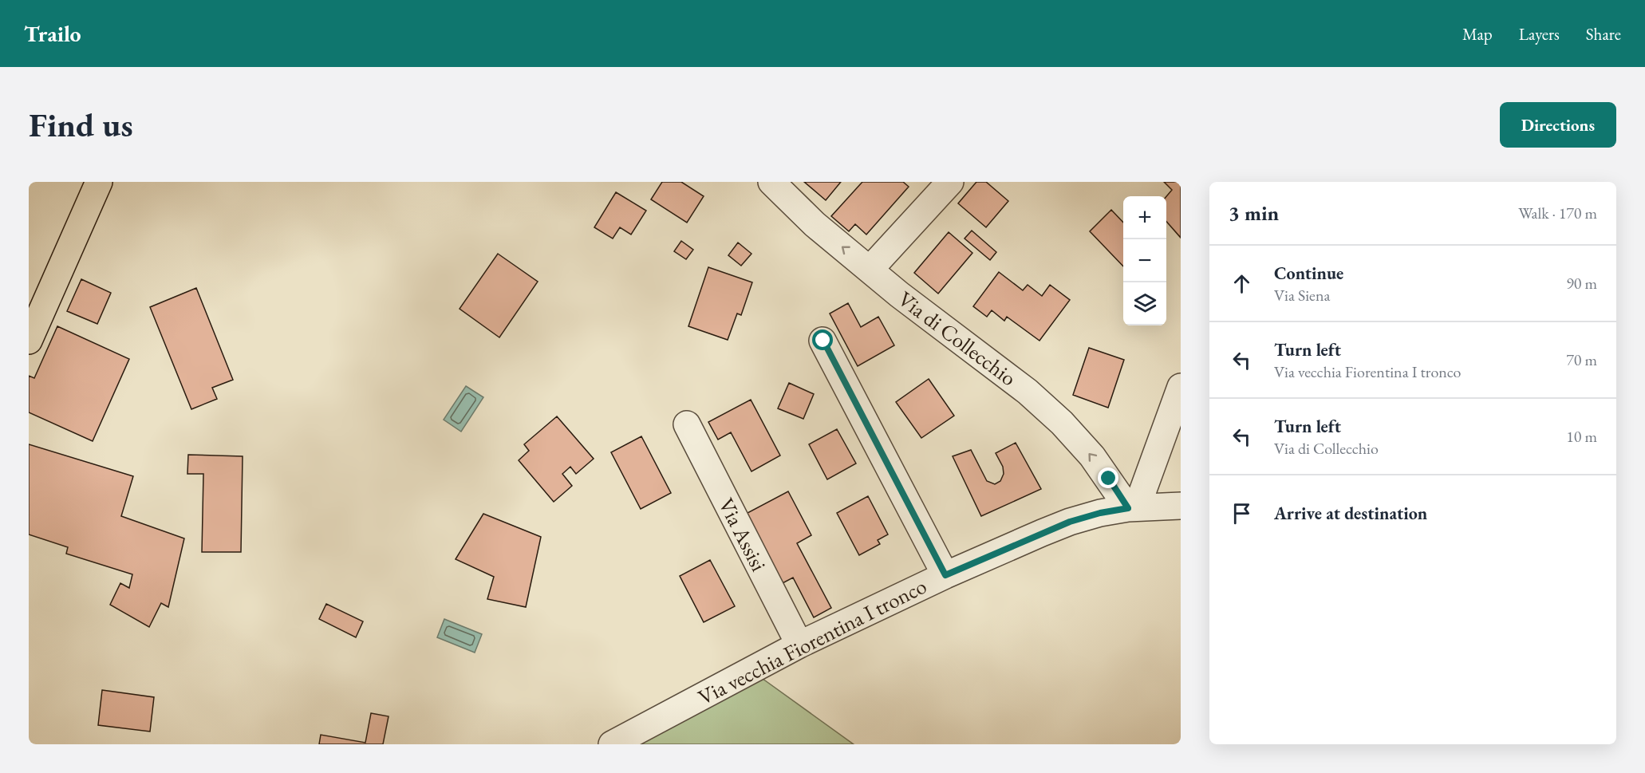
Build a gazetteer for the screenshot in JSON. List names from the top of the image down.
{
  "streets": {
    "street": ["Via di Collecchio", "Via Assisi", "Via vecchia Fiorentina I tronco"]
  },
  "crossings": [
    ["Via di Collecchio", "Via vecchia Fiorentina I tronco"],
    ["Via Assisi", "Via vecchia Fiorentina I tronco"]
  ],
  "page": {
    "header": "Trailo",
    "nav": ["Map", "Layers", "Share"],
    "buttons": "Directions",
    "title": "Find us",
    "heading": ["3 min", "Walk · 170 m"],
    "map_buttons": ["+", "−"],
    "list": [
      ["Continue", "Via Siena", "90 m"],
      ["Turn left", "Via vecchia Fiorentina I tronco", "70 m"],
      ["Turn left", "Via di Collecchio", "10 m"],
      "Arrive at destination"
    ]
  }
}
